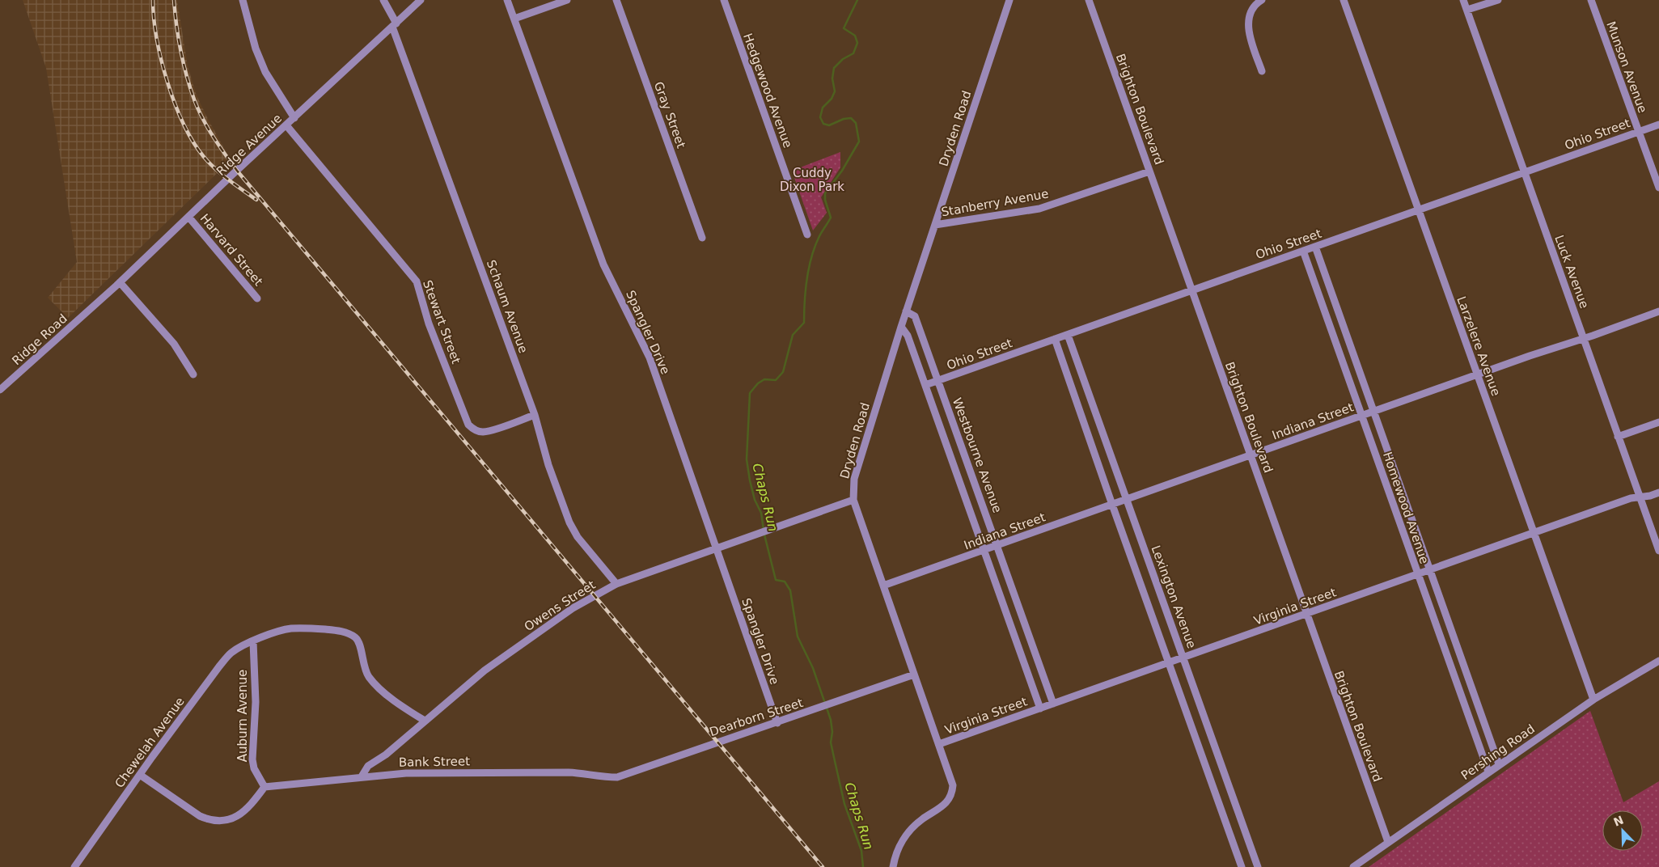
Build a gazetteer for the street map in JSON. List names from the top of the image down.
{
  "streets": {
    "street": [
      "Munson Avenue",
      "Hedgewood Avenue",
      "Brighton Boulevard",
      "Gray Street",
      "Dryden Road",
      "Ohio Street",
      "Ridge Avenue",
      "Stanberry Avenue",
      "Harvard Street",
      "Luck Avenue",
      "Schaum Avenue",
      "Stewart Street",
      "Spangler Drive",
      "Ridge Road",
      "Larzelere Avenue",
      "Indiana Street",
      "Westbourne Avenue",
      "Homewood Avenue",
      "Lexington Avenue",
      "Owens Street",
      "Virginia Street",
      "Auburn Avenue",
      "Dearborn Street",
      "Chewelah Avenue",
      "Pershing Road",
      "Bank Street"
    ]
  },
  "crossings": [
    ["Munson Avenue", "Ohio Street"],
    ["Brighton Boulevard", "Ohio Street"],
    ["Brighton Boulevard", "Stanberry Avenue"],
    ["Brighton Boulevard", "Indiana Street"],
    ["Brighton Boulevard", "Virginia Street"],
    ["Brighton Boulevard", "Pershing Road"],
    ["Dryden Road", "Stanberry Avenue"],
    ["Dryden Road", "Indiana Street"],
    ["Dryden Road", "Westbourne Avenue"],
    ["Dryden Road", "Owens Street"],
    ["Dryden Road", "Virginia Street"],
    ["Dryden Road", "Dearborn Street"],
    ["Ohio Street", "Luck Avenue"],
    ["Ohio Street", "Larzelere Avenue"],
    ["Ohio Street", "Westbourne Avenue"],
    ["Ohio Street", "Homewood Avenue"],
    ["Ohio Street", "Lexington Avenue"],
    ["Ridge Avenue", "Harvard Street"],
    ["Ridge Avenue", "Schaum Avenue"],
    ["Ridge Avenue", "Stewart Street"],
    ["Ridge Avenue", "Ridge Road"],
    ["Luck Avenue", "Indiana Street"],
    ["Luck Avenue", "Virginia Street"],
    ["Schaum Avenue", "Stewart Street"],
    ["Schaum Avenue", "Owens Street"],
    ["Spangler Drive", "Owens Street"],
    ["Spangler Drive", "Dearborn Street"],
    ["Larzelere Avenue", "Indiana Street"],
    ["Larzelere Avenue", "Virginia Street"],
    ["Larzelere Avenue", "Pershing Road"],
    ["Indiana Street", "Westbourne Avenue"],
    ["Indiana Street", "Homewood Avenue"],
    ["Indiana Street", "Lexington Avenue"],
    ["Westbourne Avenue", "Virginia Street"],
    ["Homewood Avenue", "Virginia Street"],
    ["Homewood Avenue", "Pershing Road"],
    ["Lexington Avenue", "Virginia Street"],
    ["Owens Street", "Chewelah Avenue"],
    ["Owens Street", "Bank Street"],
    ["Auburn Avenue", "Chewelah Avenue"],
    ["Auburn Avenue", "Bank Street"],
    ["Dearborn Street", "Bank Street"]
  ],
  "water": ["Chaps Run"],
  "parks": ["Cuddy Dixon Park"],
  "north": "top left"
}
